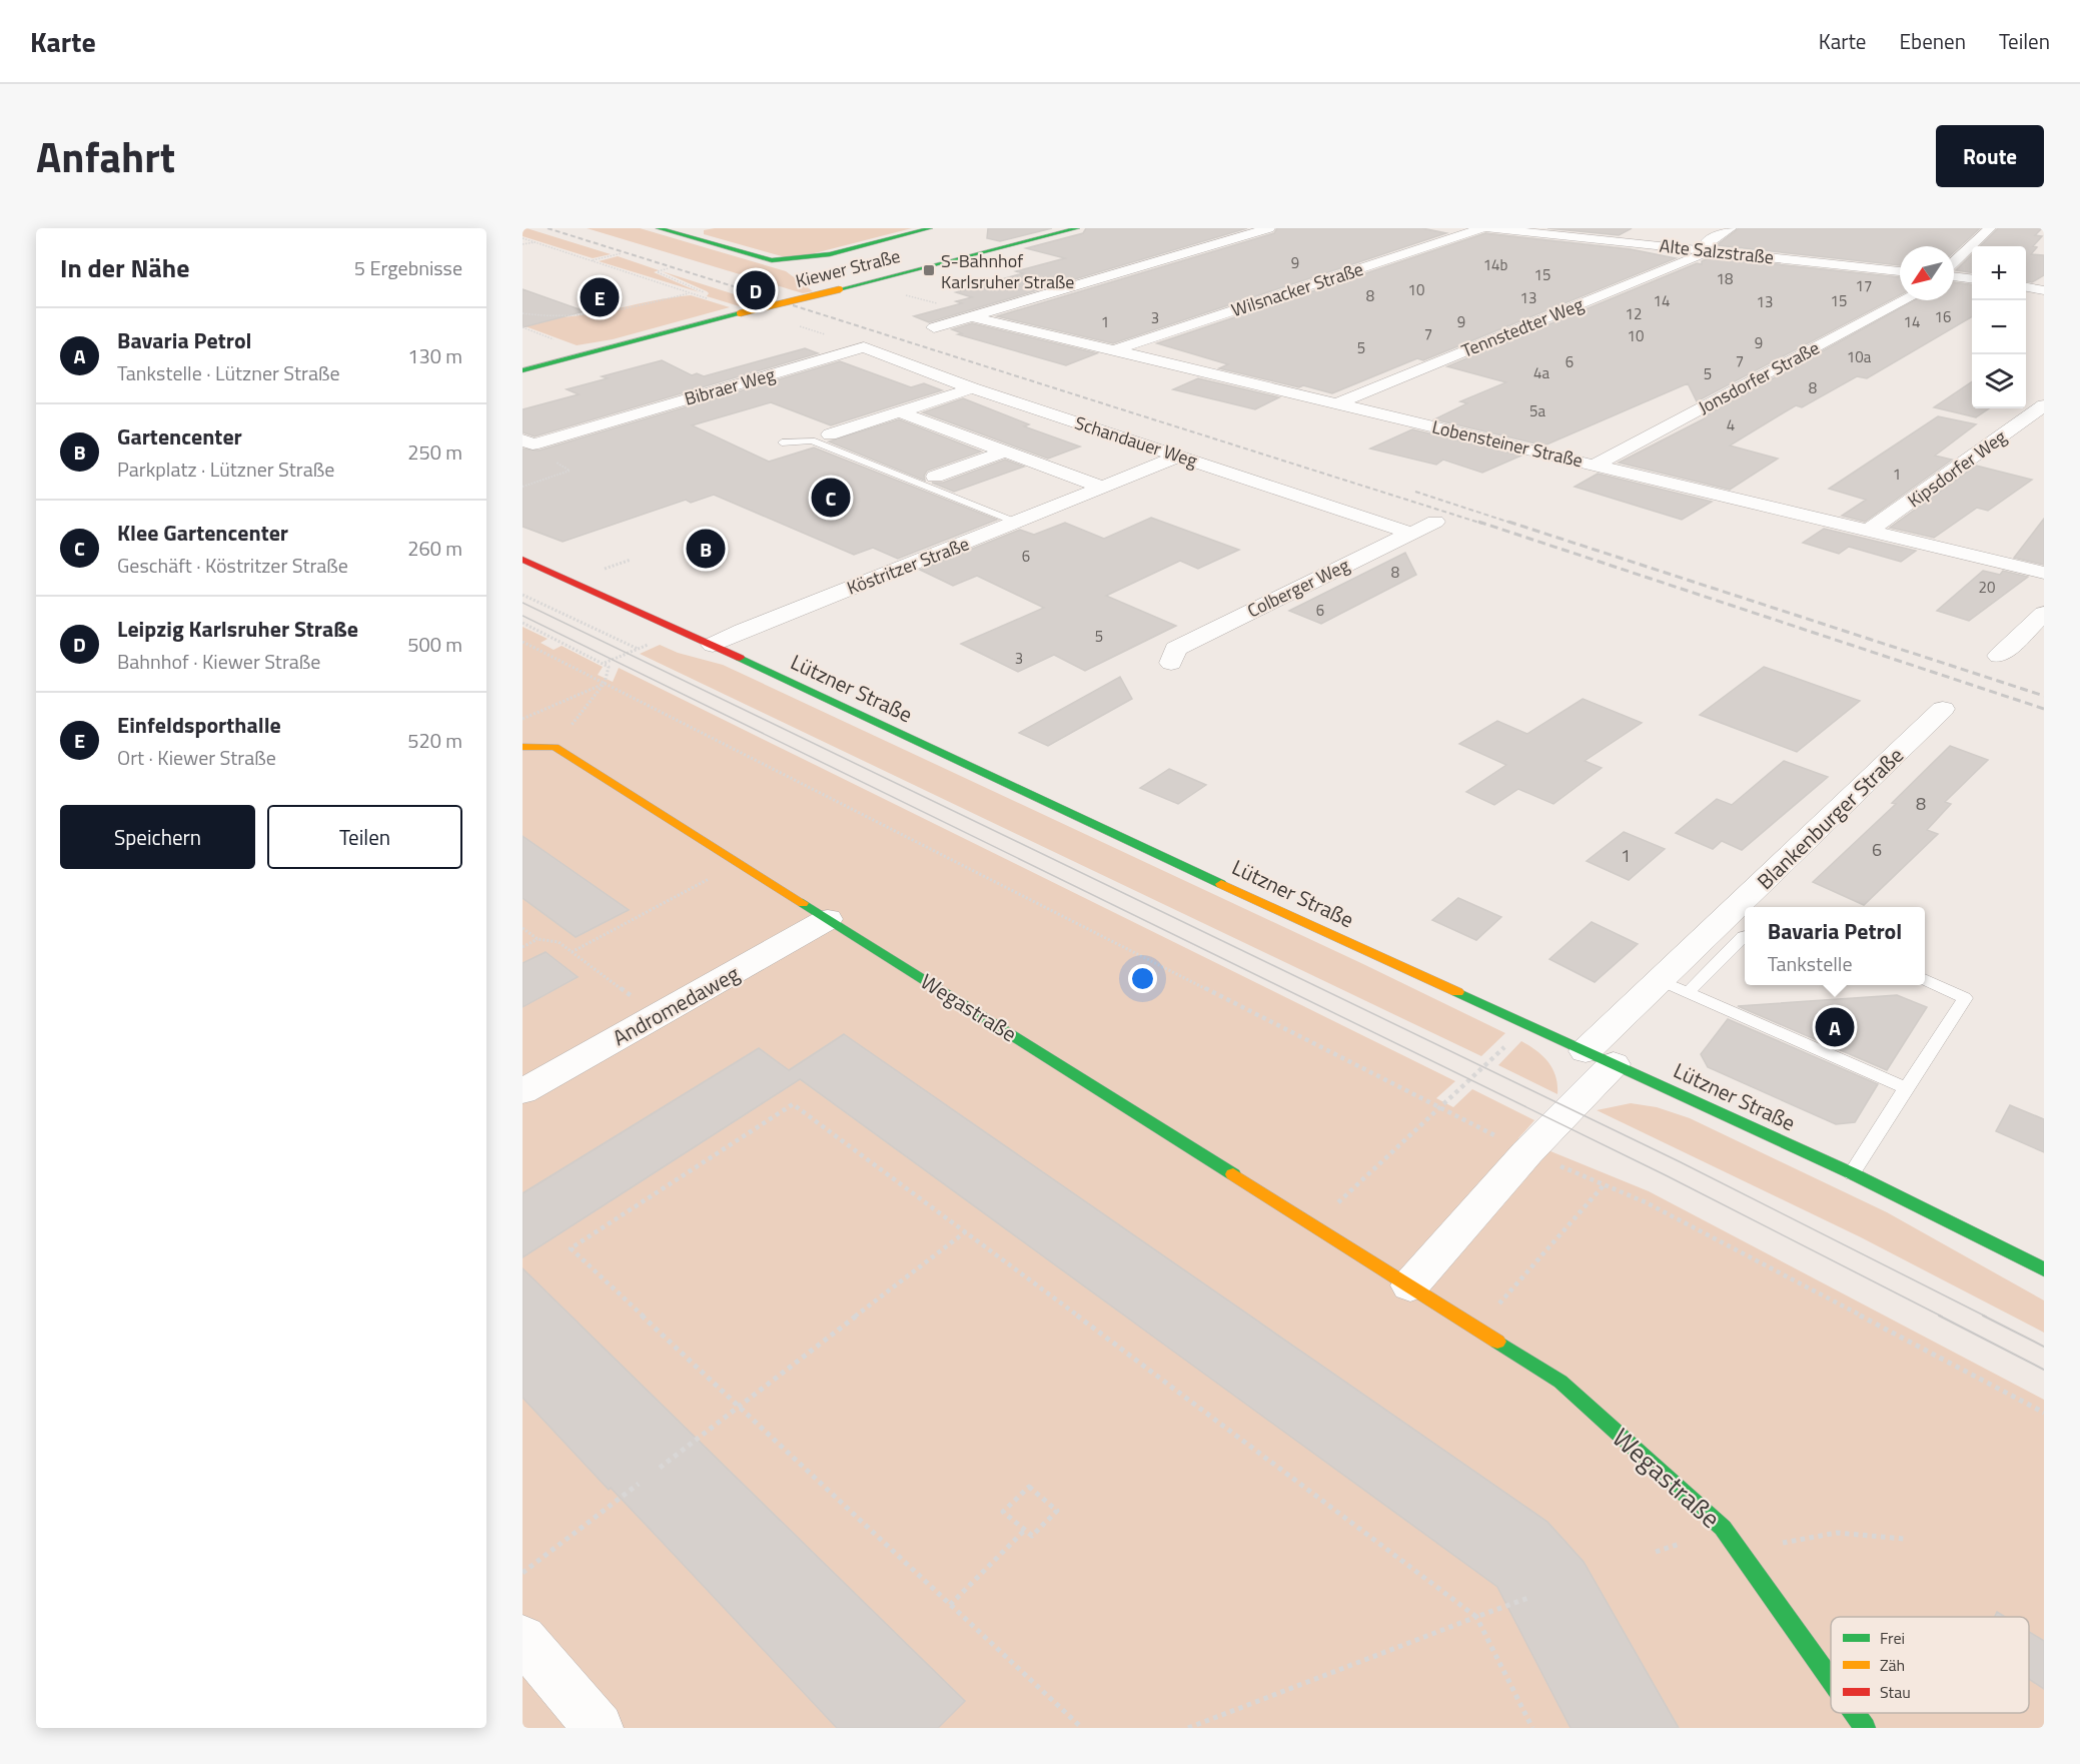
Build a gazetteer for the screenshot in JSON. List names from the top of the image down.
{
  "streets": {
    "street": [
      "Alte Salzstraße",
      "Kiewer Straße",
      "Wilsnacker Straße",
      "Tennstedter Weg",
      "Jonsdorfer Straße",
      "Bibraer Weg",
      "Schandauer Weg",
      "Lobensteiner Straße",
      "Kipsdorfer Weg",
      "Köstritzer Straße",
      "Colberger Weg",
      "Lützner Straße",
      "Blankenburger Straße",
      "Andromedaweg",
      "Wegastraße"
    ]
  },
  "crossings": [
    ["Alte Salzstraße", "Tennstedter Weg"],
    ["Wilsnacker Straße", "Lobensteiner Straße"],
    ["Tennstedter Weg", "Lobensteiner Straße"],
    ["Jonsdorfer Straße", "Lobensteiner Straße"],
    ["Bibraer Weg", "Schandauer Weg"],
    ["Schandauer Weg", "Köstritzer Straße"],
    ["Schandauer Weg", "Colberger Weg"],
    ["Lobensteiner Straße", "Kipsdorfer Weg"],
    ["Köstritzer Straße", "Lützner Straße"],
    ["Lützner Straße", "Blankenburger Straße"],
    ["Andromedaweg", "Wegastraße"]
  ],
  "places": {
    "transit": ["S-Bahnhof Karlsruher Straße"]
  },
  "house_numbers": [
    "9",
    "14b",
    "15",
    "18",
    "17",
    "10",
    "8",
    "13",
    "14",
    "15",
    "13",
    "12",
    "16",
    "3",
    "1",
    "9",
    "14",
    "7",
    "10",
    "9",
    "5",
    "10a",
    "7",
    "6",
    "4a",
    "5",
    "8",
    "5a",
    "4",
    "1",
    "6",
    "8",
    "20",
    "6",
    "5",
    "3",
    "8",
    "6",
    "1"
  ],
  "legend": ["Frei", "Zäh", "Stau"],
  "north": "bottom left",
  "page": {
    "header": "Karte",
    "nav": ["Karte", "Ebenen", "Teilen"],
    "title": "Anfahrt",
    "buttons": [
      "Route",
      ["Speichern", "Teilen"]
    ],
    "heading": ["In der Nähe", "5 Ergebnisse"],
    "map_buttons": ["+", "−"],
    "pins": [
      "D",
      "E",
      "C",
      "B",
      "A"
    ],
    "list": [
      {
        "mark": "A",
        "name": "Bavaria Petrol",
        "note": "Tankstelle · Lützner Straße",
        "value": "130 m"
      },
      {
        "mark": "B",
        "name": "Gartencenter",
        "note": "Parkplatz · Lützner Straße",
        "value": "250 m"
      },
      {
        "mark": "C",
        "name": "Klee Gartencenter",
        "note": "Geschäft · Köstritzer Straße",
        "value": "260 m"
      },
      {
        "mark": "D",
        "name": "Leipzig Karlsruher Straße",
        "note": "Bahnhof · Kiewer Straße",
        "value": "500 m"
      },
      {
        "mark": "E",
        "name": "Einfeldsporthalle",
        "note": "Ort · Kiewer Straße",
        "value": "520 m"
      }
    ],
    "popup": ["Bavaria Petrol", "Tankstelle"]
  }
}
